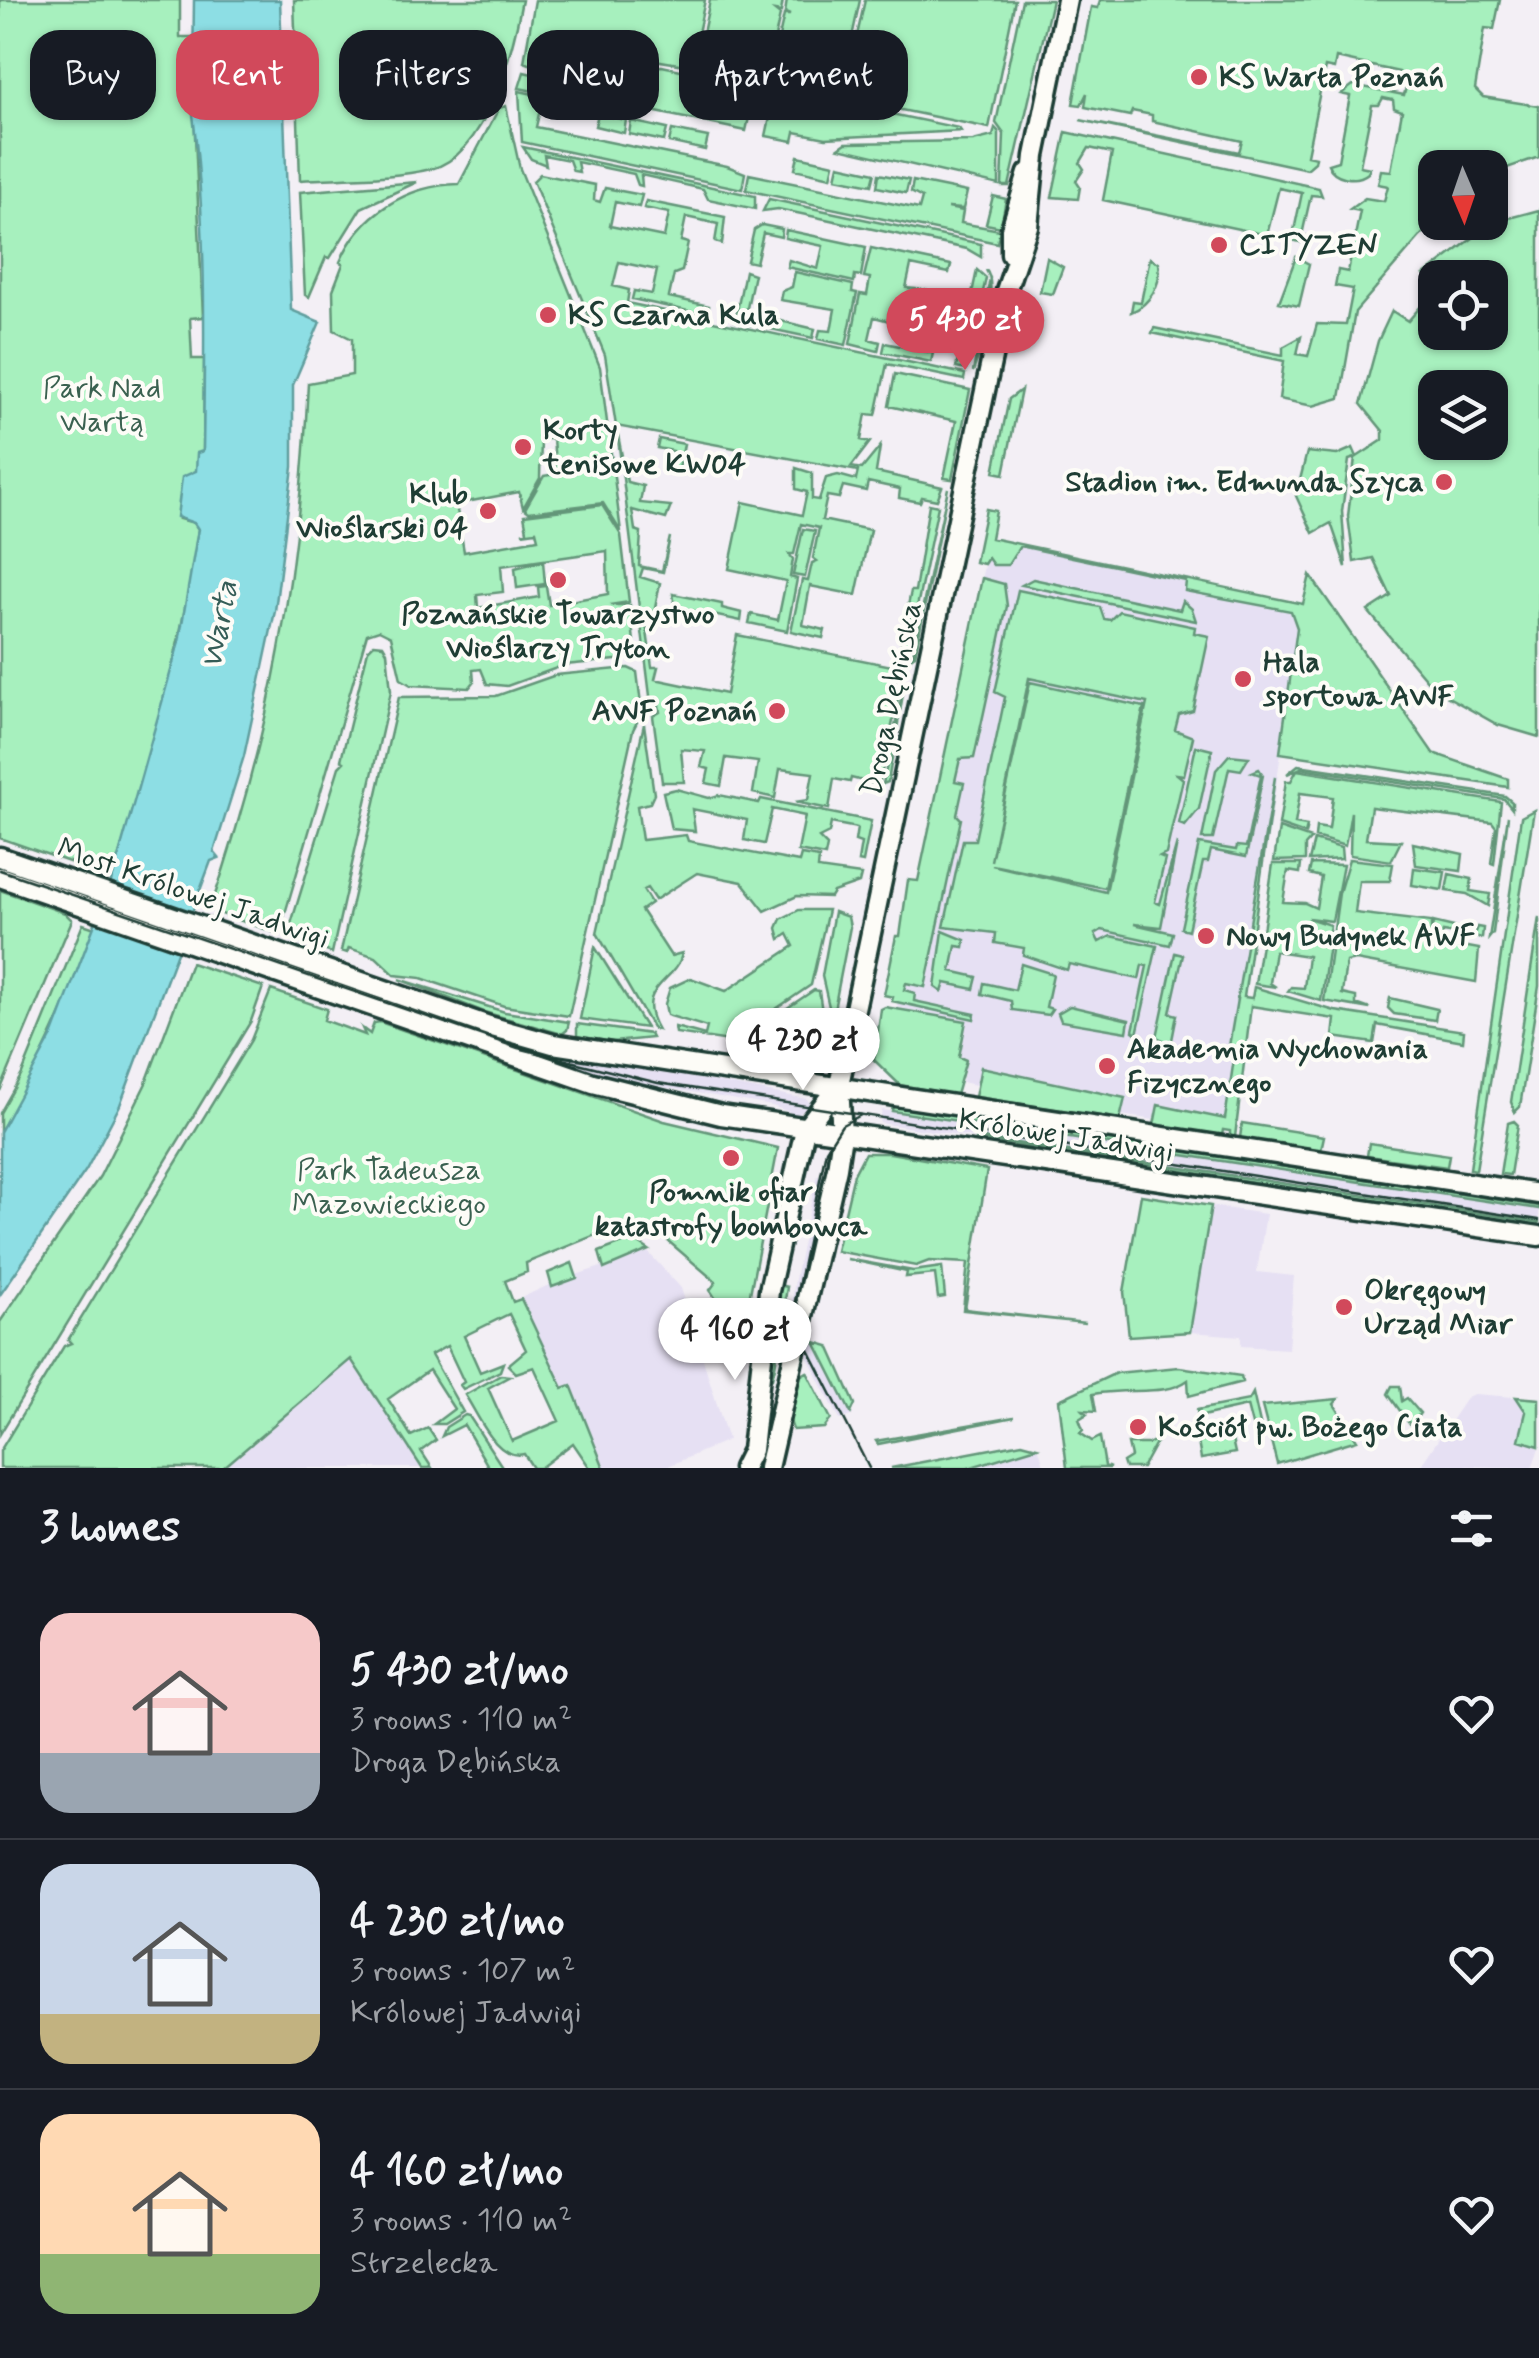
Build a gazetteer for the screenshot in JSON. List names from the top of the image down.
{
  "streets": {
    "street": ["Droga Dębińska", "Most Królowej Jadwigi", "Królowej Jadwigi"]
  },
  "crossings": [
    ["Droga Dębińska", "Królowej Jadwigi"],
    ["Most Królowej Jadwigi", "Królowej Jadwigi"]
  ],
  "water": ["Warta"],
  "parks": ["Park Nad Wartą", "Park Tadeusza Mazowieckiego"],
  "places": [
    "KS Warta Poznań",
    "CITYZEN",
    "KS Czarna Kula",
    "Korty tenisowe KW04",
    "Stadion im. Edmunda Szyca",
    "Klub Wioślarski 04",
    "Poznańskie Towarzystwo Wioślarzy Tryton",
    "Hala sportowa AWF",
    "AWF Poznań",
    "Nowy Budynek AWF",
    "Akademia Wychowania Fizycznego",
    "Pomnik ofiar katastrofy bombowca",
    "Okręgowy Urząd Miar",
    "Kościół pw. Bożego Ciała"
  ],
  "north": "bottom",
  "page": {
    "chip": [
      "Buy",
      "Rent",
      "Filters",
      "New",
      "Apartment"
    ],
    "price": ["5 430 zł", "4 230 zł", "4 160 zł"],
    "heading": "3 homes",
    "list": [
      {
        "name": "5 430 zł/mo",
        "note": "3 rooms · 110 m² · Droga Dębińska"
      },
      {
        "name": "4 230 zł/mo",
        "note": "3 rooms · 107 m² · Królowej Jadwigi"
      },
      {
        "name": "4 160 zł/mo",
        "note": "3 rooms · 110 m² · Strzelecka"
      }
    ]
  }
}
